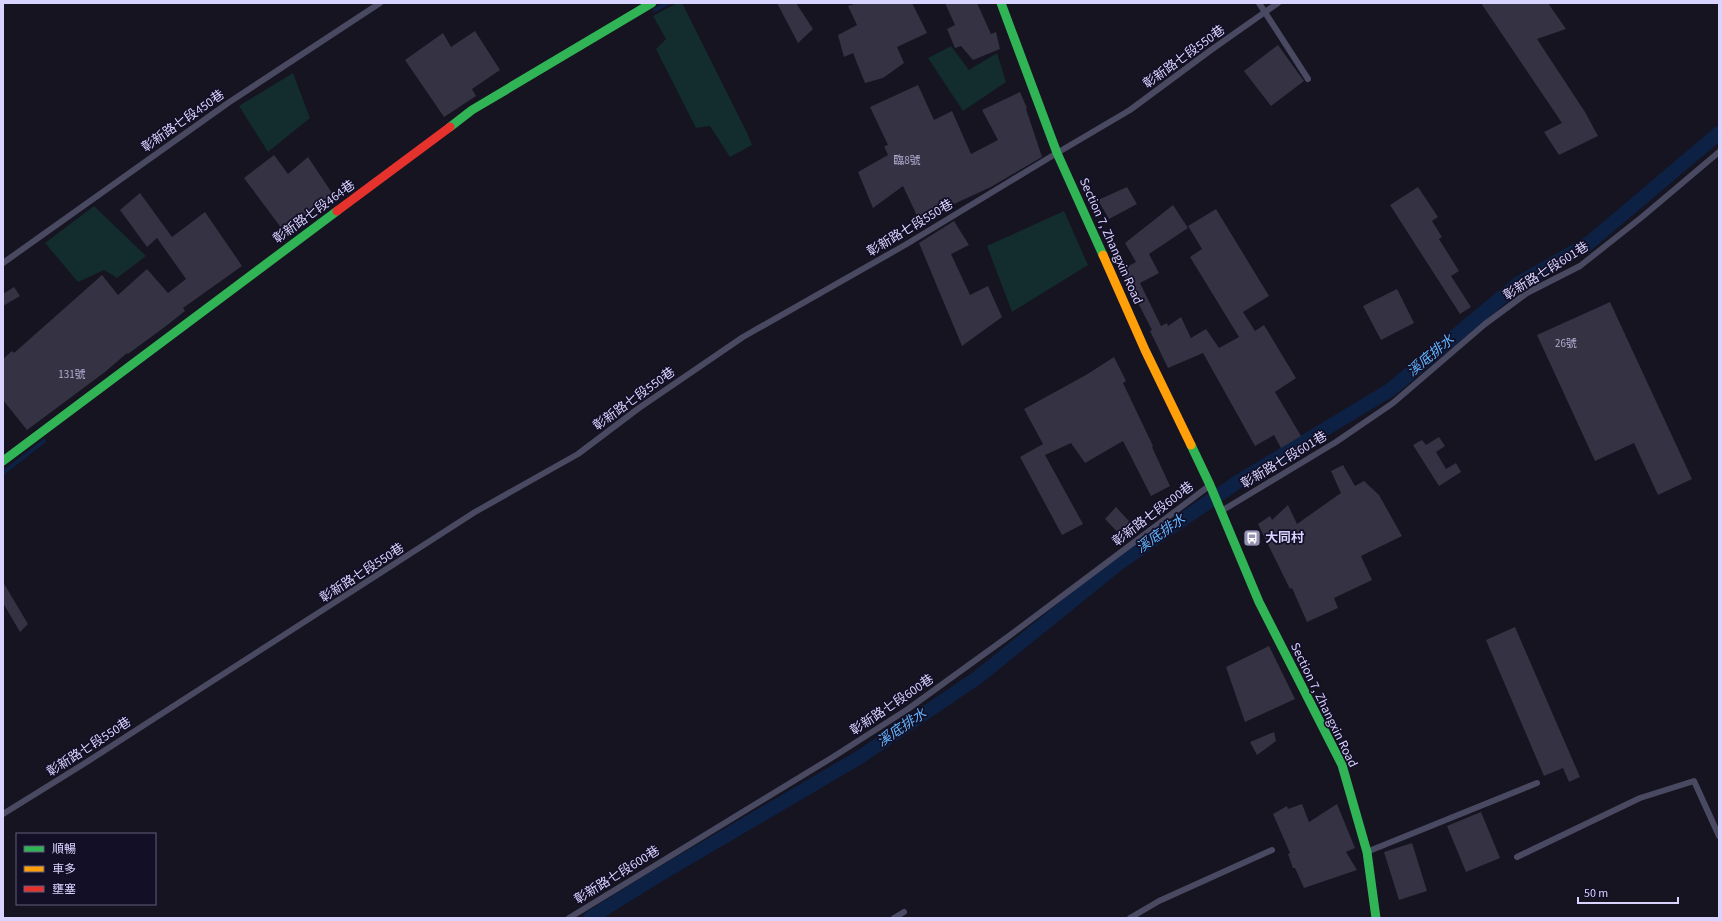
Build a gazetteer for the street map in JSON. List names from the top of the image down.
{
  "streets": {
    "street": ["彰新路七段464巷", "Section 7, Zhangxin Road"],
    "lane": [
      "彰新路七段550巷",
      "彰新路七段450巷",
      "彰新路七段601巷",
      "彰新路七段600巷"
    ]
  },
  "crossings": [
    ["彰新路七段550巷", "Section 7, Zhangxin Road"],
    ["Section 7, Zhangxin Road", "彰新路七段601巷"],
    ["Section 7, Zhangxin Road", "彰新路七段600巷"]
  ],
  "water": ["溪底排水"],
  "places": {
    "bus stop": ["大同村"]
  },
  "house_numbers": ["臨8號", "26號", "131號"],
  "legend": ["順暢", "車多", "壅塞"],
  "scale_bar": "50 m"
}
